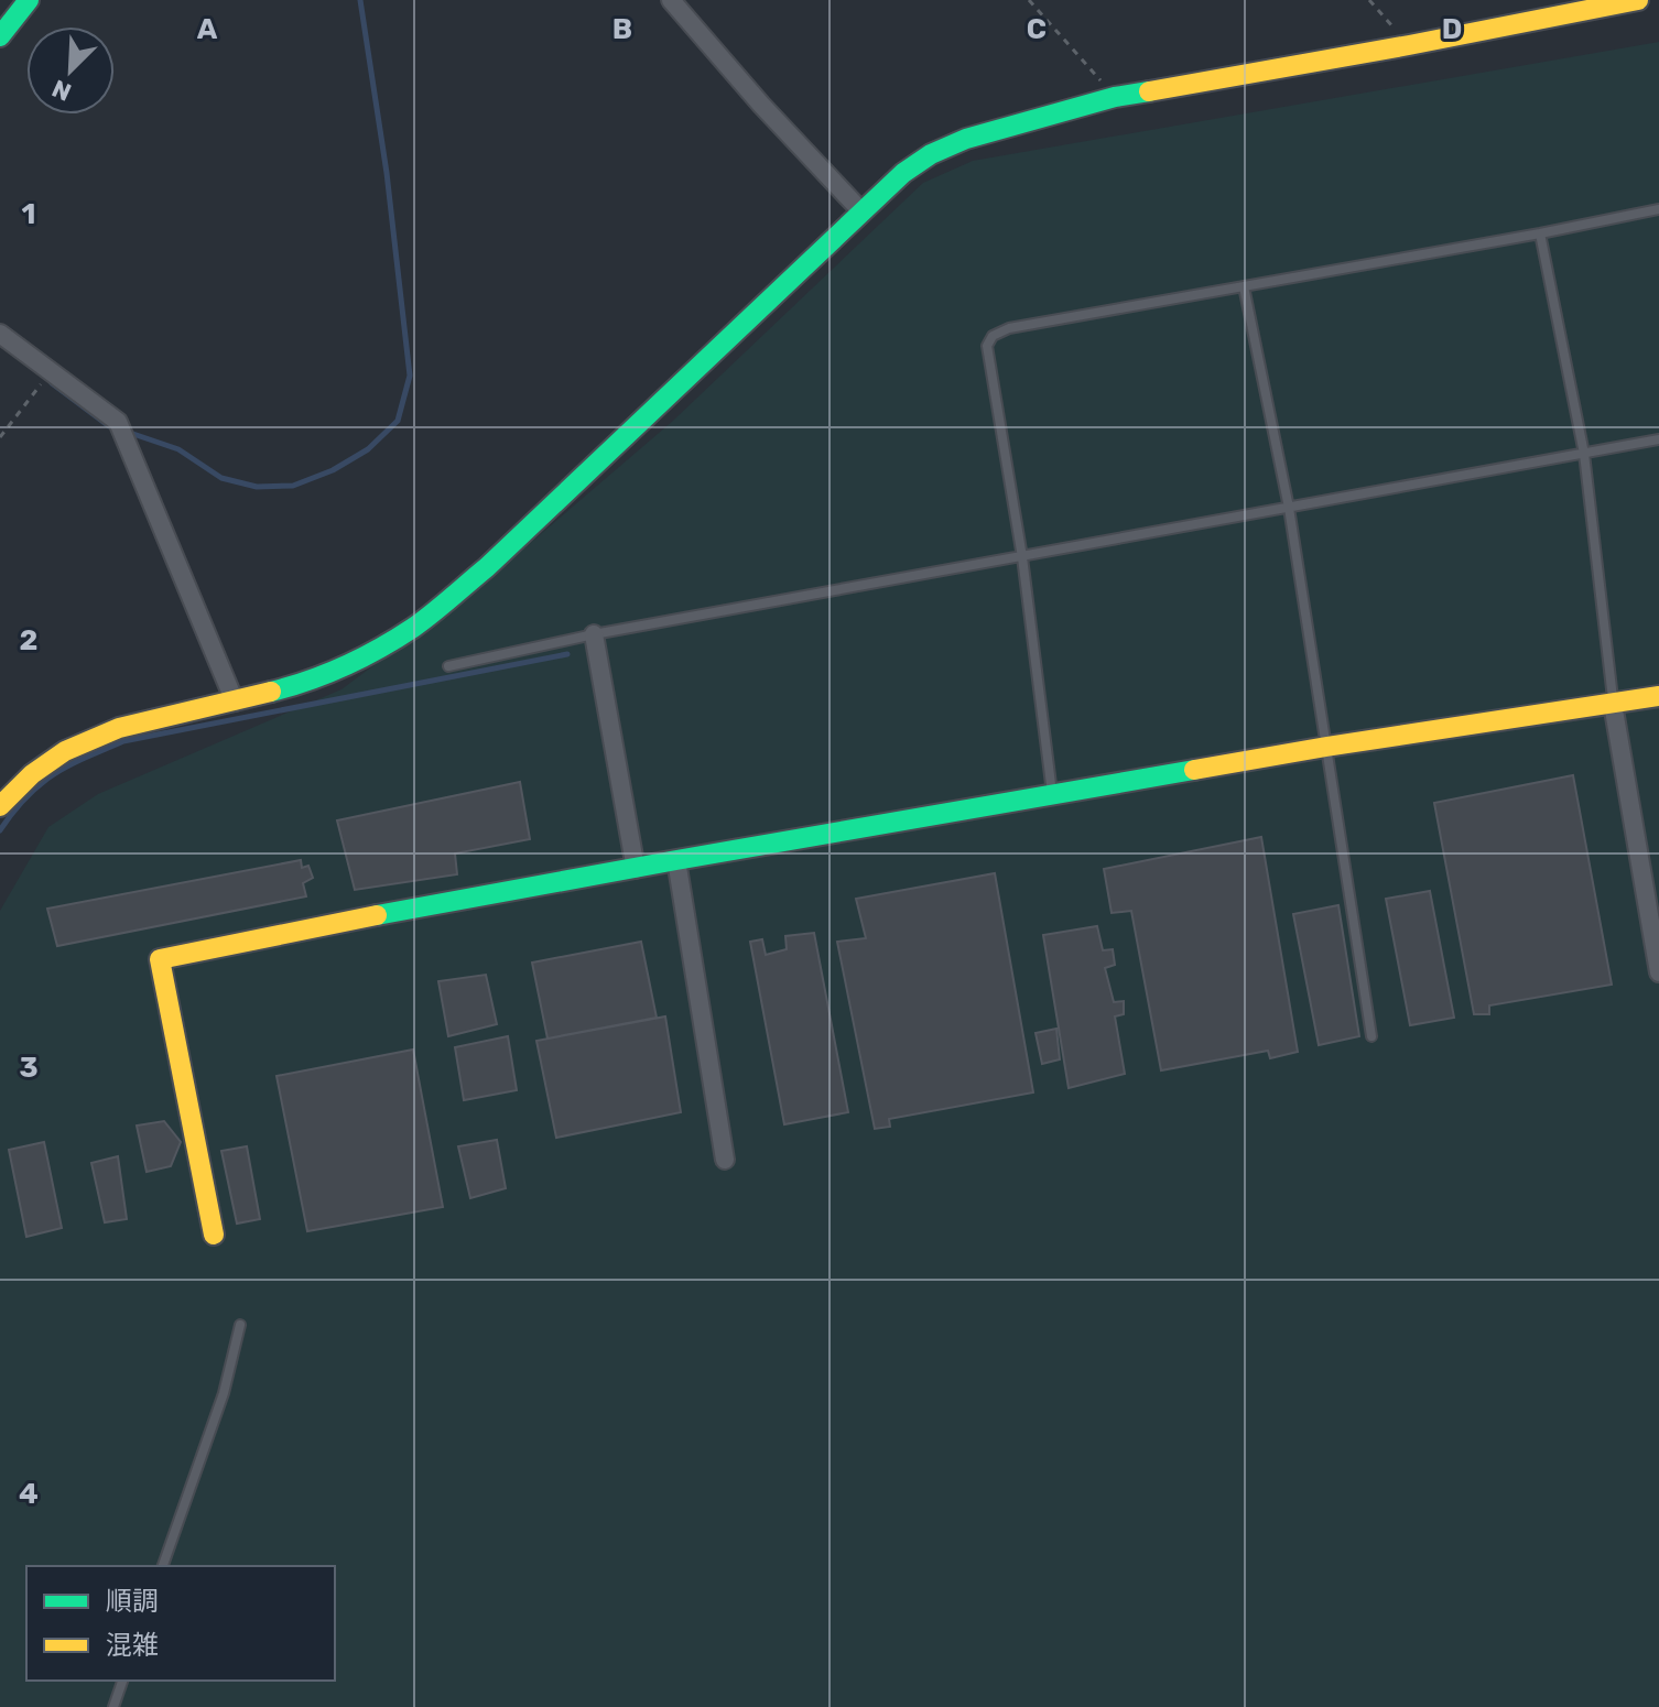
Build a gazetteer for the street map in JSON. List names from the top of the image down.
{
  "legend": ["順調", "混雑"],
  "north": "bottom left",
  "grid": {
    "columns": [
      "A",
      "B",
      "C",
      "D"
    ],
    "rows": [
      "1",
      "2",
      "3",
      "4"
    ]
  }
}
